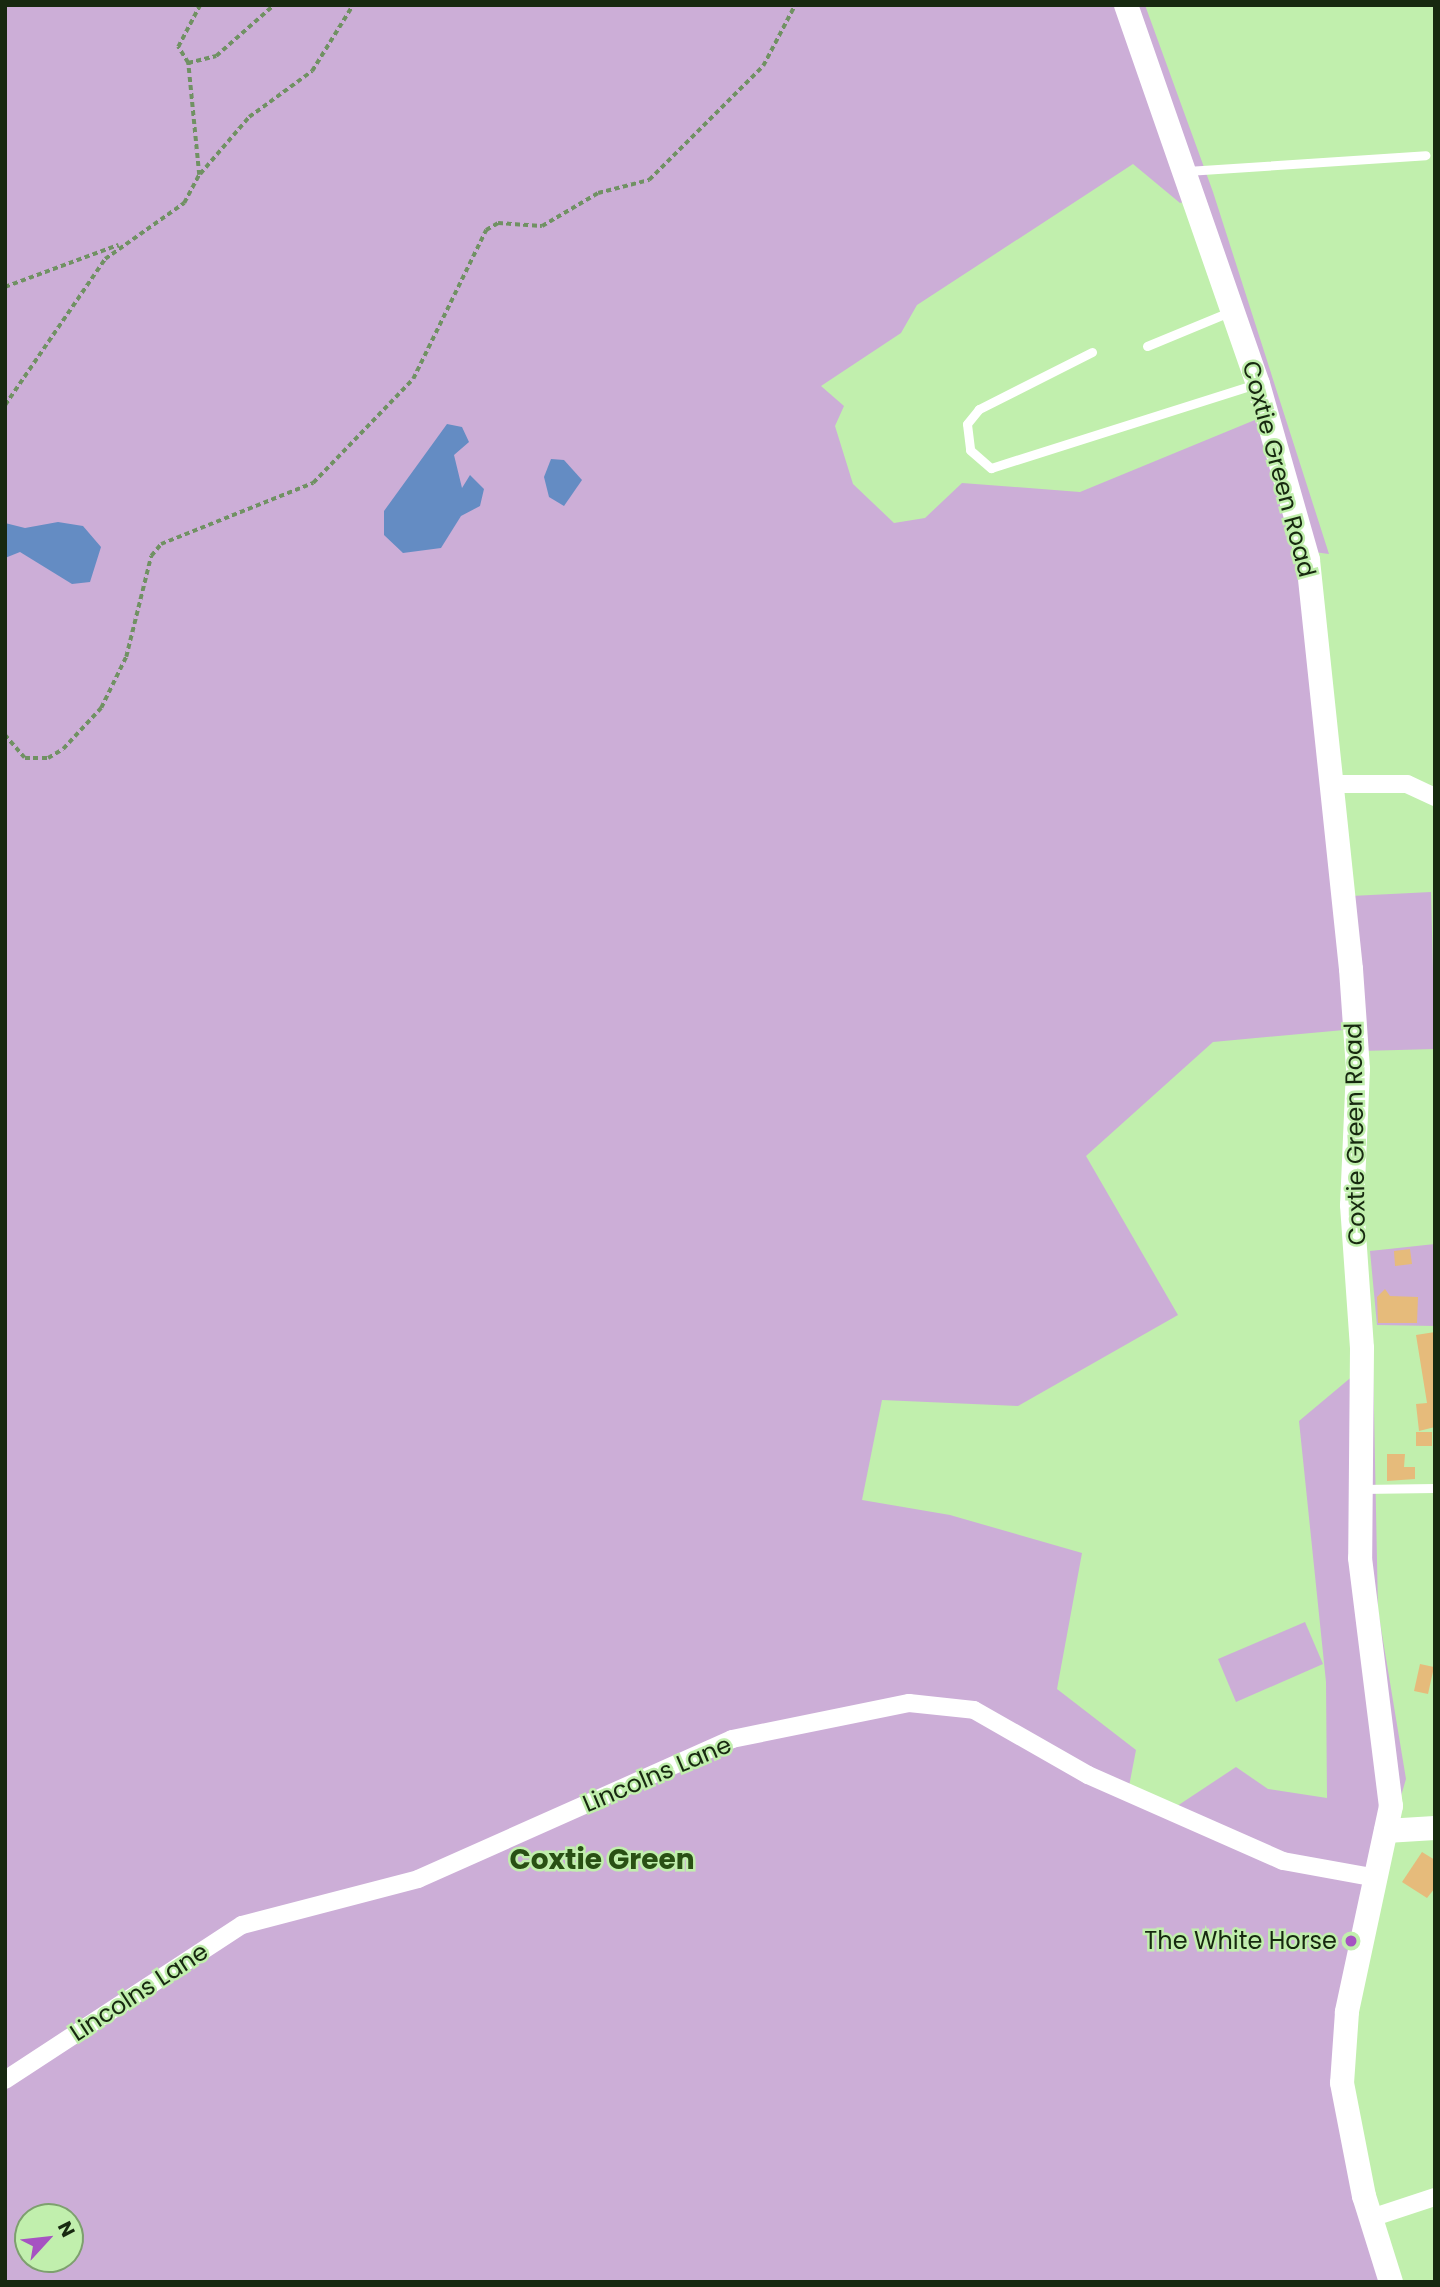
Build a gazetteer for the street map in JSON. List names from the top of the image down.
{
  "streets": {
    "street": ["Coxtie Green Road", "Lincolns Lane"]
  },
  "crossings": [
    ["Coxtie Green Road", "Lincolns Lane"]
  ],
  "districts": ["Coxtie Green"],
  "places": ["The White Horse"],
  "north": "top right"
}
